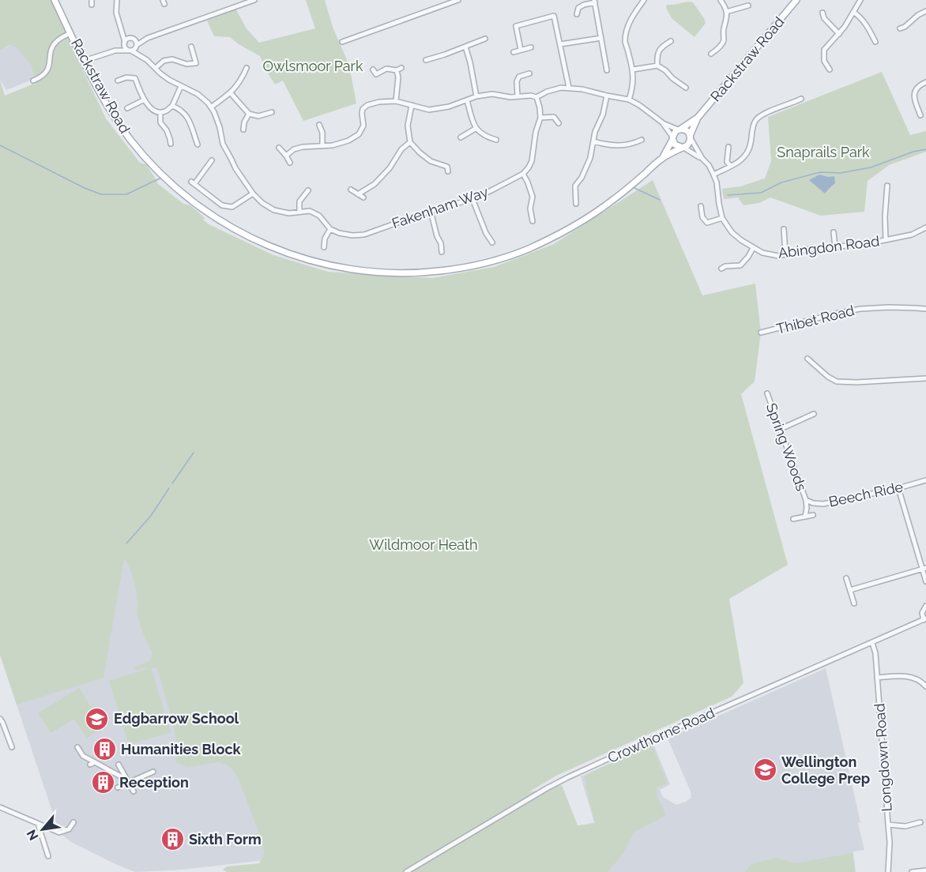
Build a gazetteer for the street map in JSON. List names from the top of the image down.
{
  "streets": {
    "main road": ["Rackstraw Road"],
    "street": [
      "Fakenham Way",
      "Abingdon Road",
      "Thibet Road",
      "Spring Woods",
      "Beech Ride",
      "Crowthorne Road",
      "Longdown Road"
    ]
  },
  "crossings": [
    ["Rackstraw Road", "Abingdon Road"],
    ["Spring Woods", "Beech Ride"],
    ["Crowthorne Road", "Longdown Road"]
  ],
  "parks": ["Owlsmoor Park", "Snaprails Park", "Wildmoor Heath"],
  "places": {
    "school or university": ["Edgbarrow School", "Wellington College Prep"],
    "building": ["Humanities Block", "Reception", "Sixth Form"]
  },
  "north": "bottom left"
}
